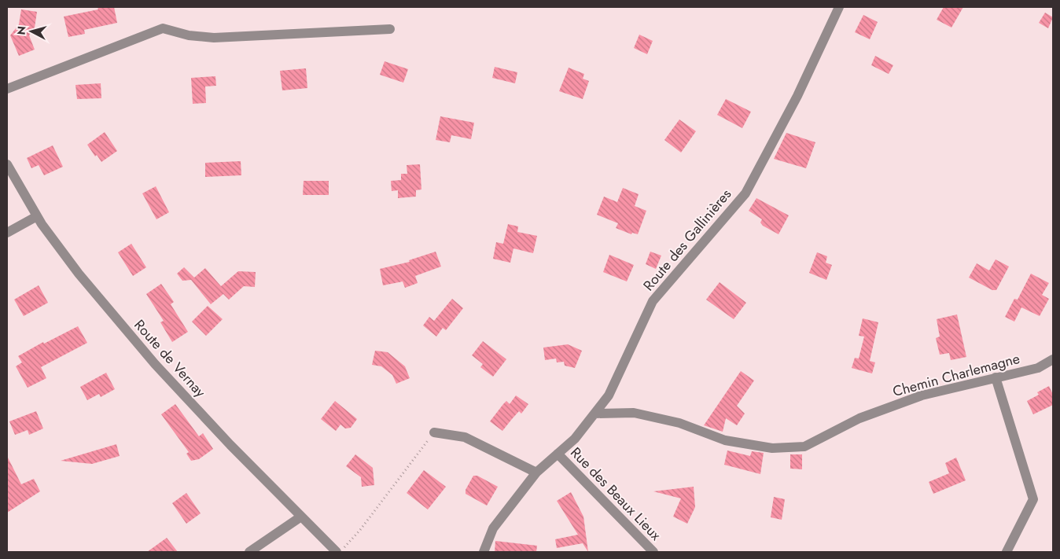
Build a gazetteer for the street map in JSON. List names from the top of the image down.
{
  "streets": {
    "street": [
      "Route des Gallinières",
      "Route de Vernay",
      "Chemin Charlemagne",
      "Rue des Beaux Lieux"
    ]
  },
  "crossings": [
    ["Route des Gallinières", "Chemin Charlemagne"],
    ["Route des Gallinières", "Rue des Beaux Lieux"]
  ],
  "north": "left"
}
